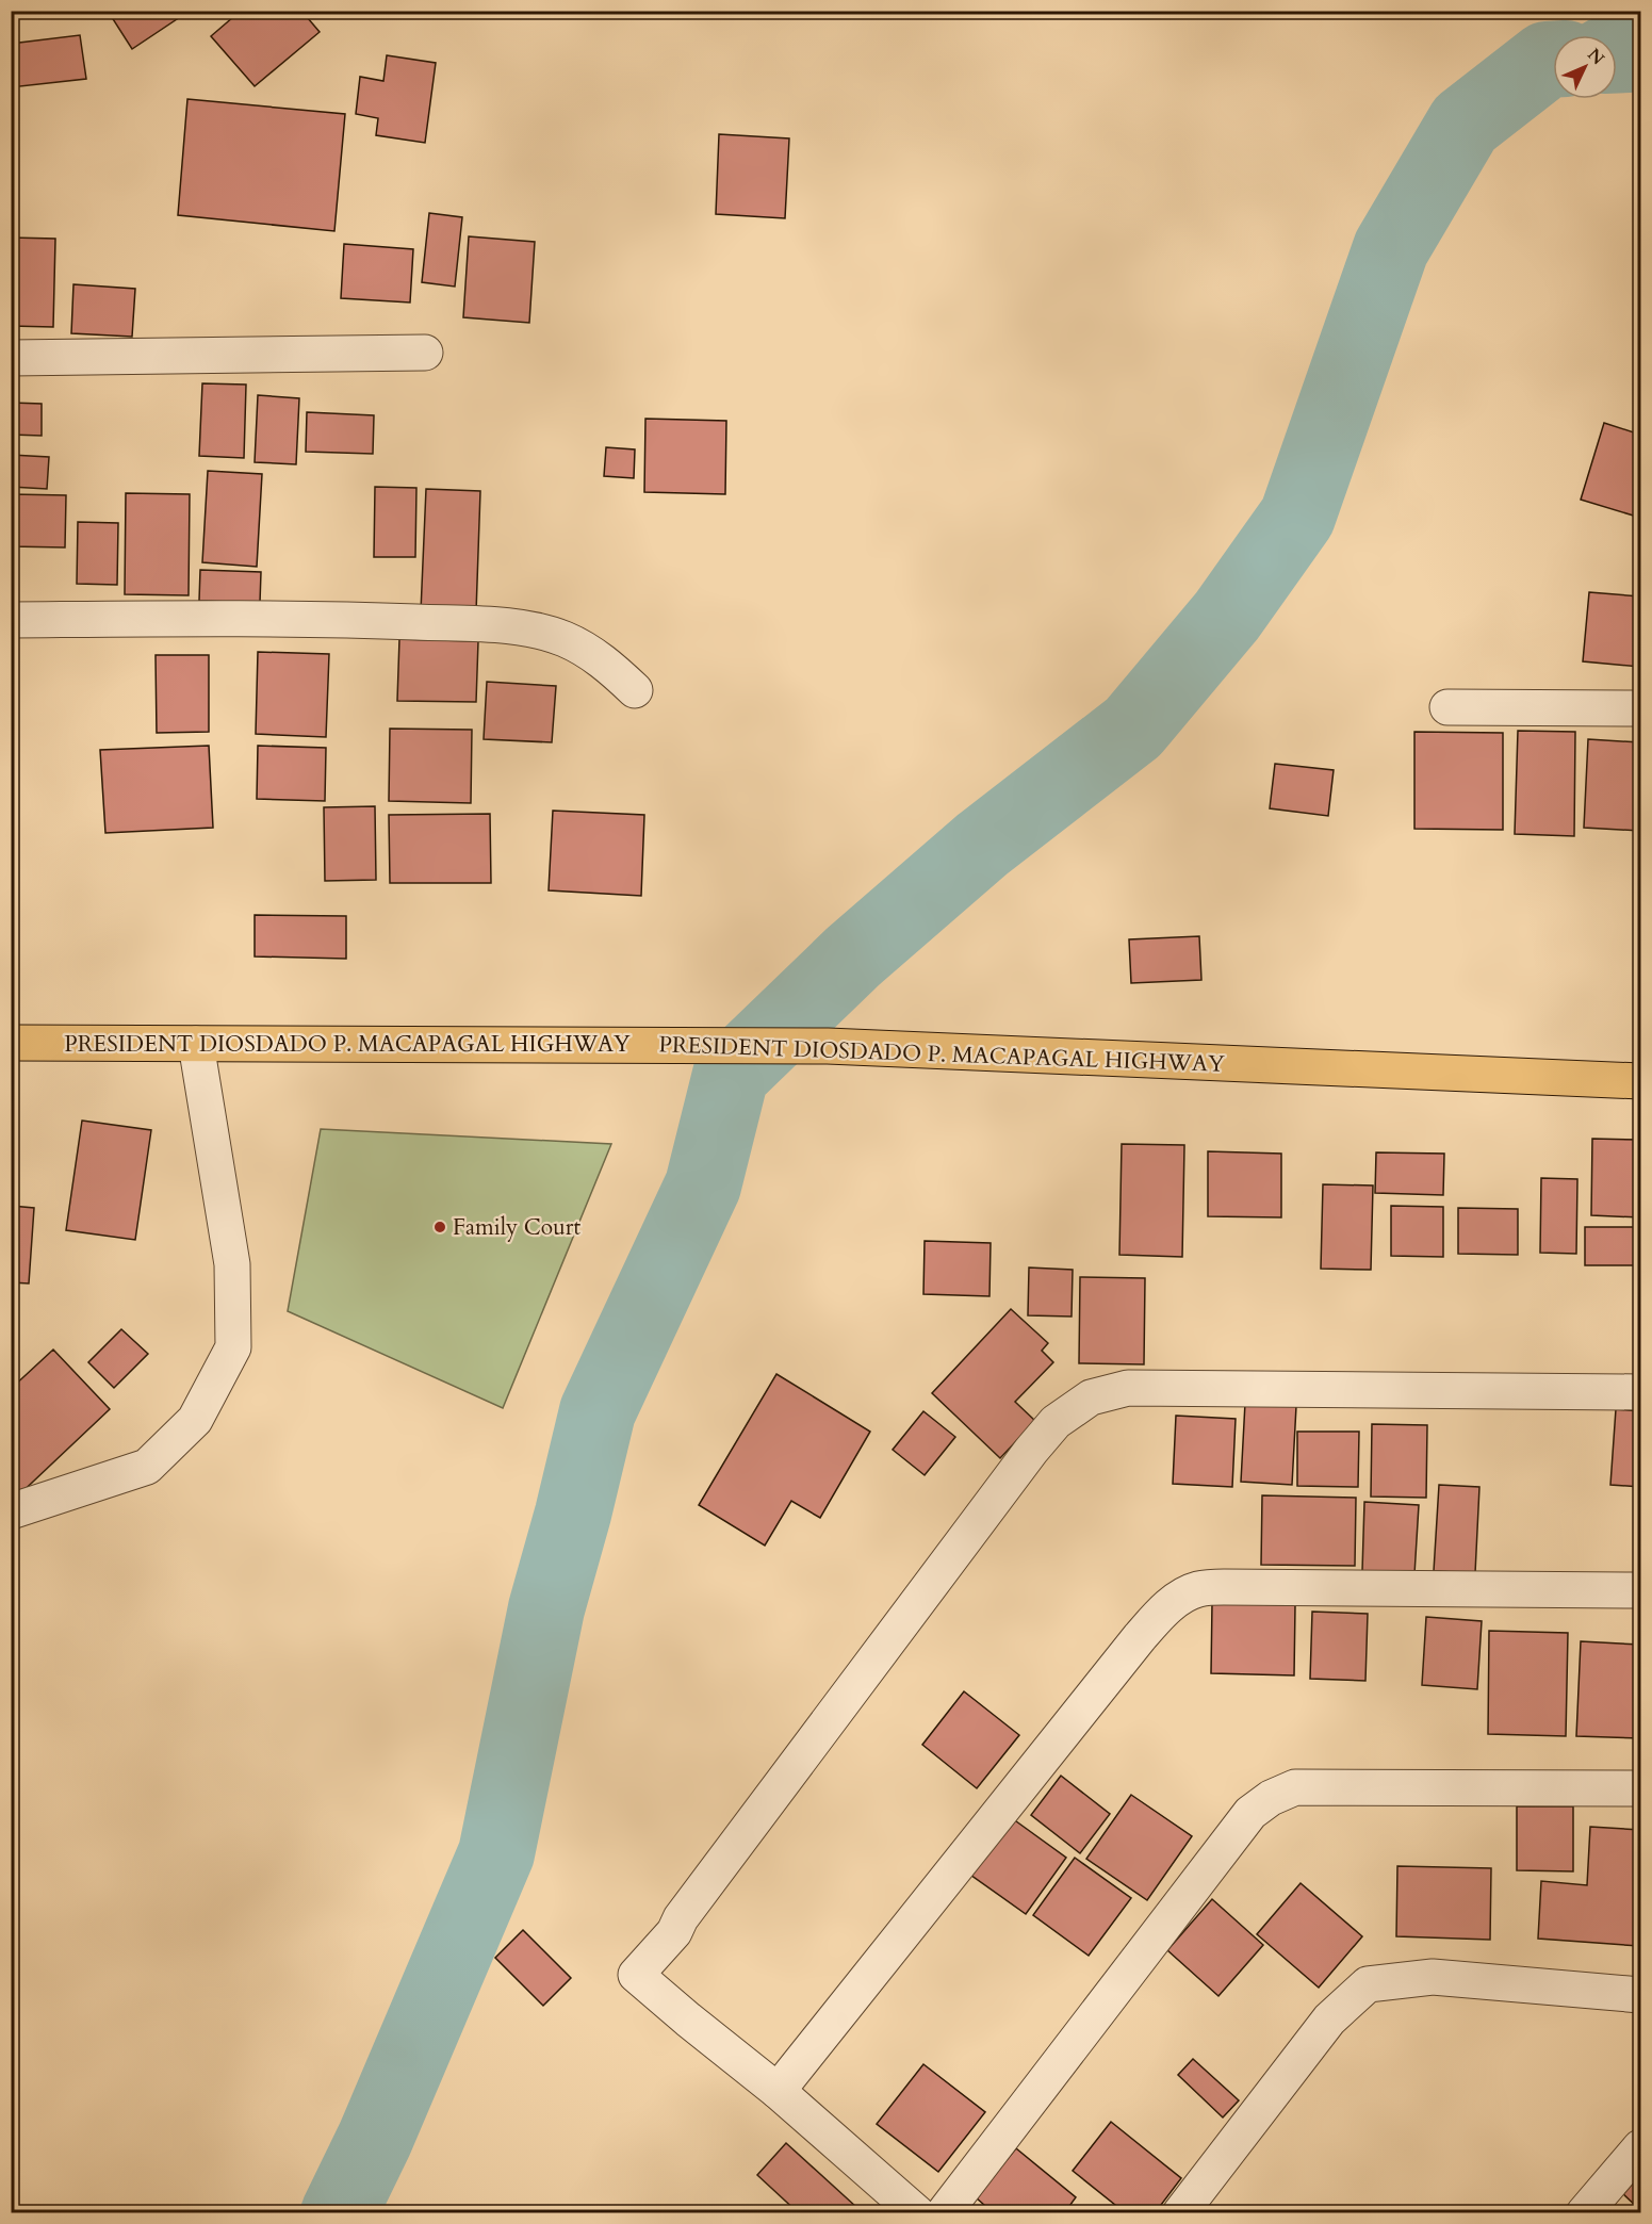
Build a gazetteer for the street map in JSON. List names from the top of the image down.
{
  "streets": {
    "highway": ["PRESIDENT DIOSDADO P. MACAPAGAL HIGHWAY"]
  },
  "places": ["Family Court"],
  "north": "top right"
}
